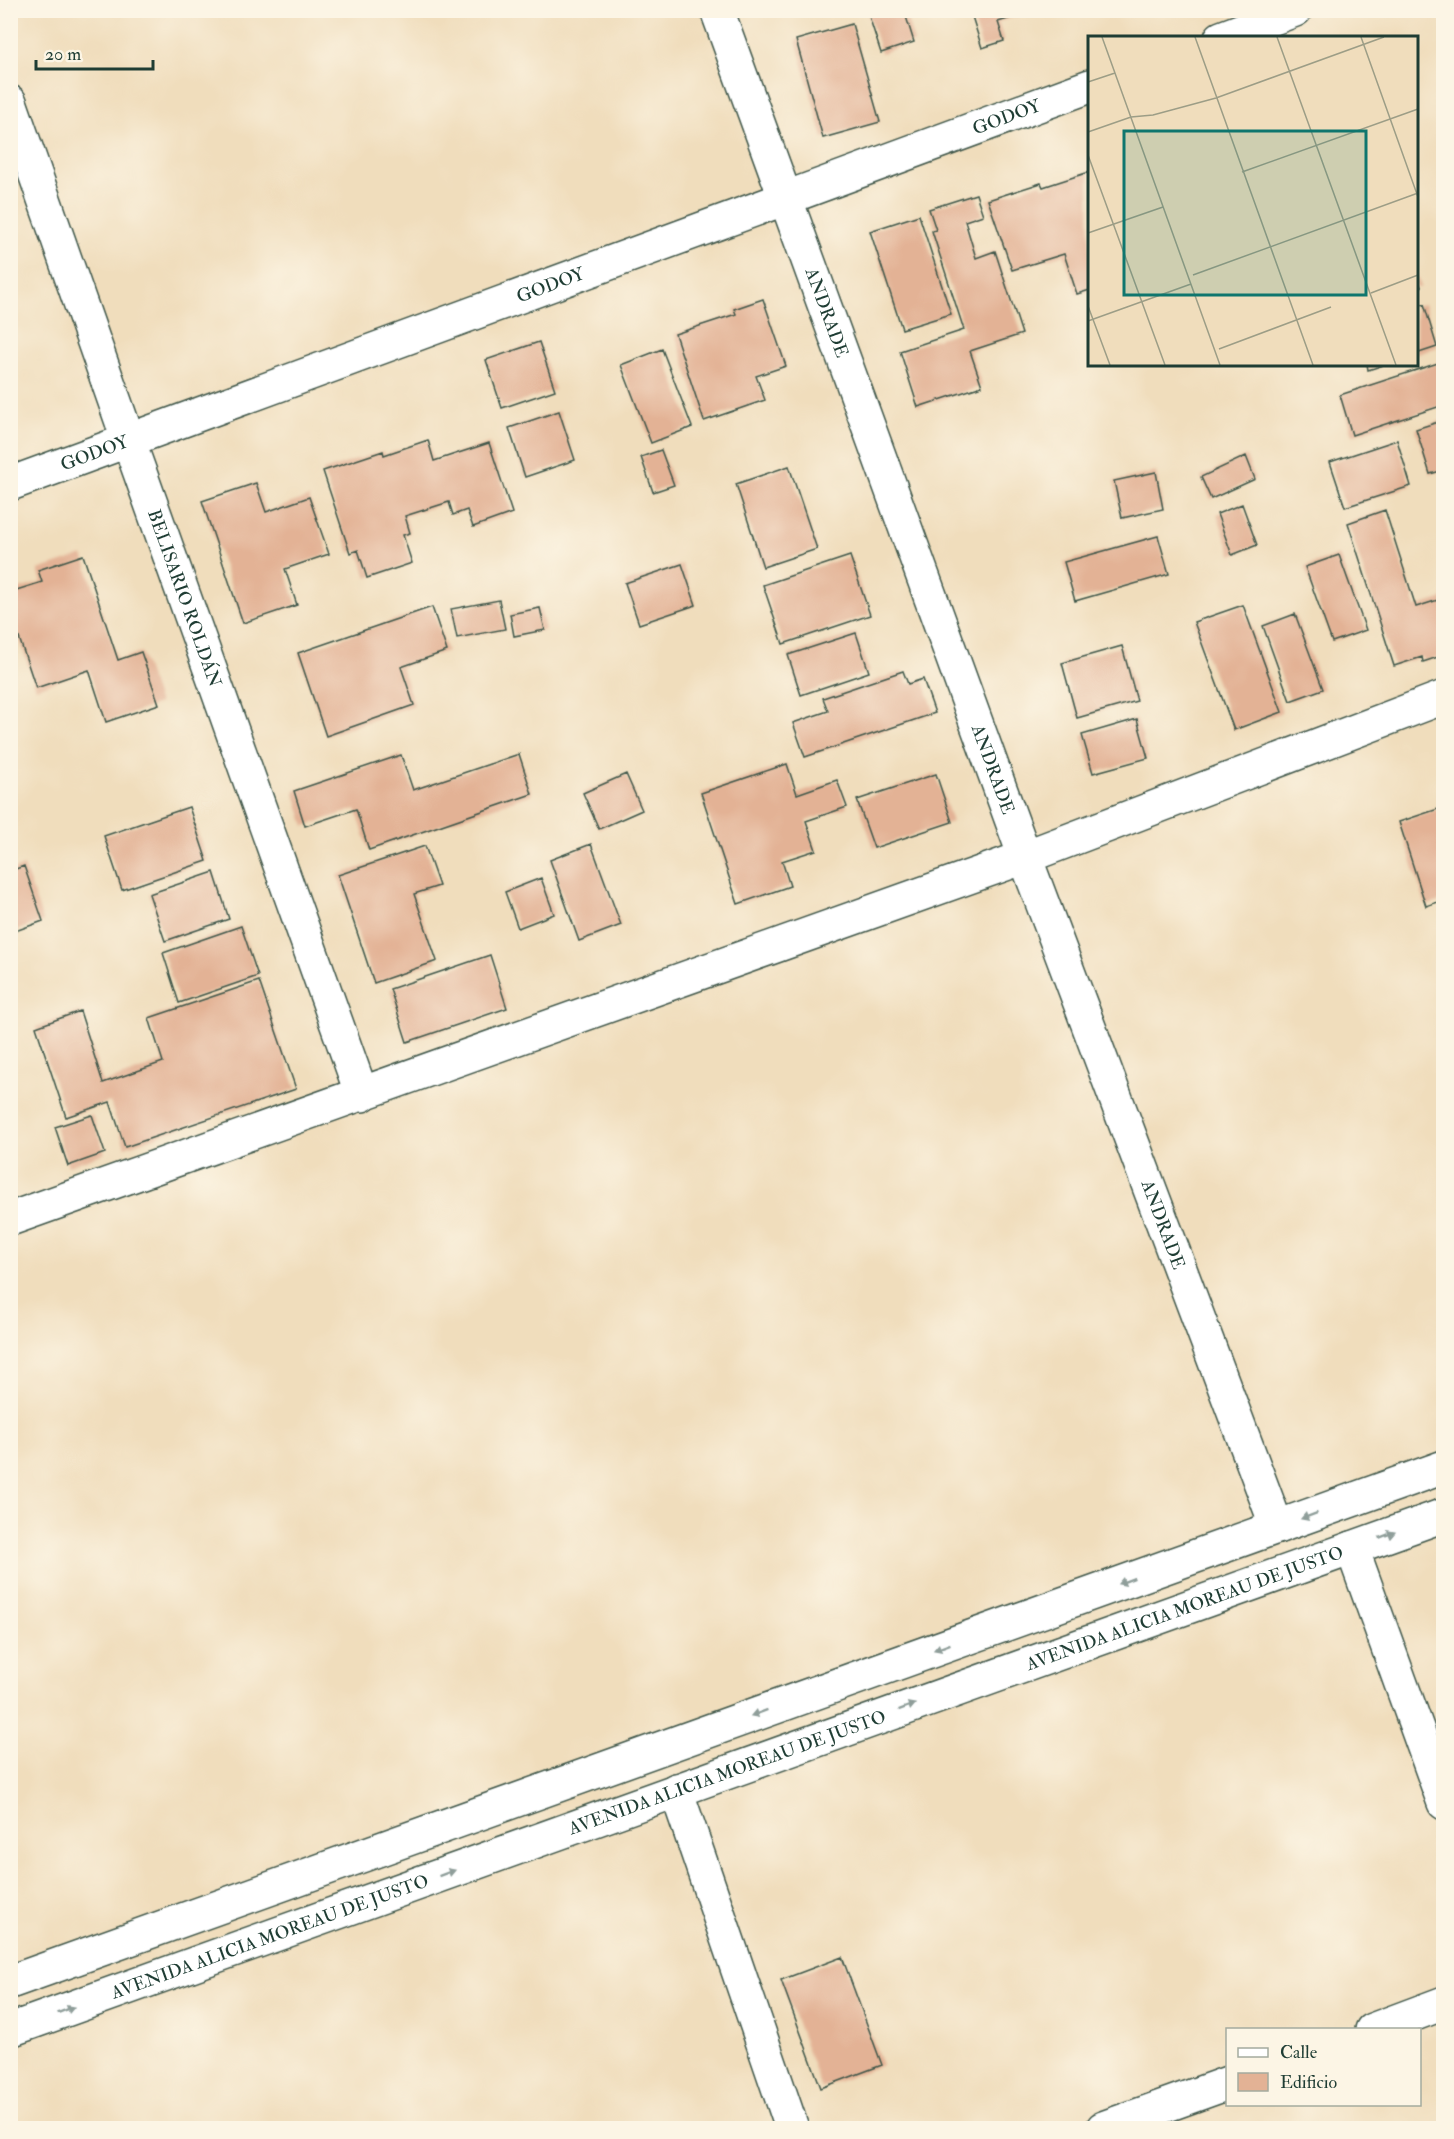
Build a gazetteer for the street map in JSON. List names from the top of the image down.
{
  "streets": {
    "street": [
      "GODOY",
      "ANDRADE",
      "BELISARIO ROLDÁN",
      "AVENIDA ALICIA MOREAU DE JUSTO"
    ]
  },
  "crossings": [
    ["GODOY", "ANDRADE"],
    ["GODOY", "BELISARIO ROLDÁN"]
  ],
  "legend": ["Calle", "Edificio"],
  "scale_bar": "20 m"
}
